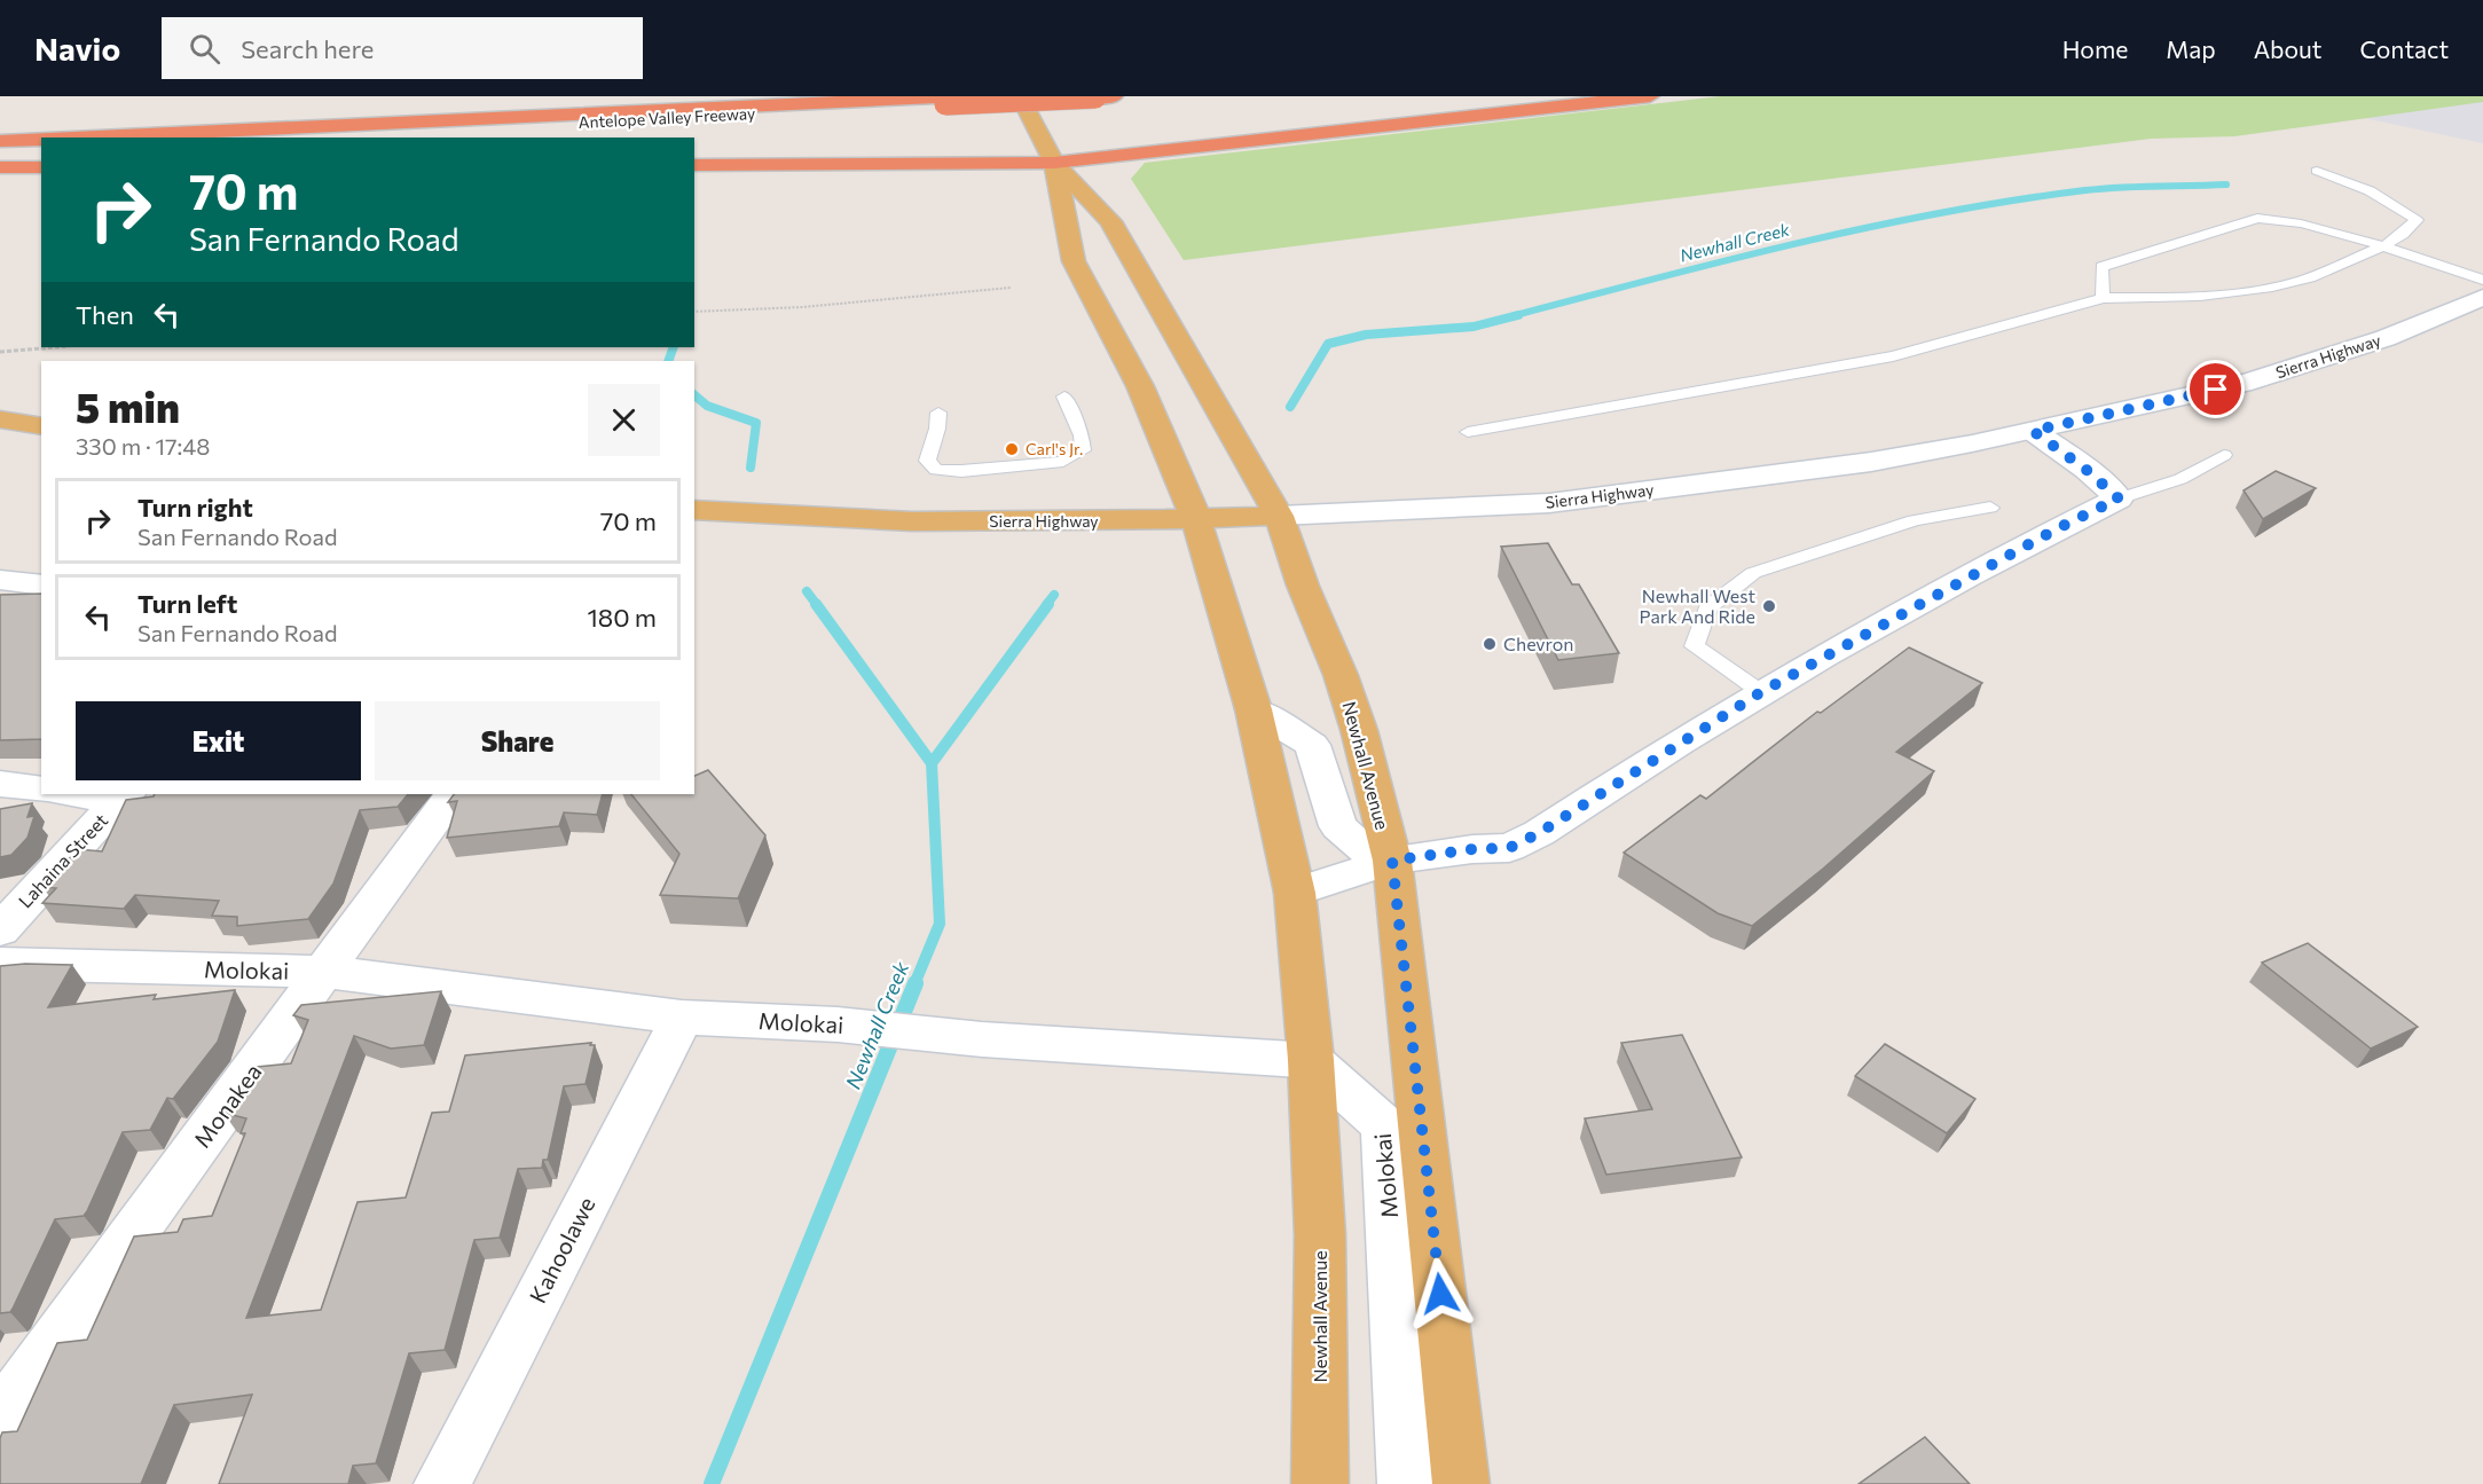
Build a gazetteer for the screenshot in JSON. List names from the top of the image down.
{
  "streets": {
    "highway": ["Antelope Valley Freeway"],
    "main road": ["Sierra Highway", "Newhall Avenue"],
    "street": [
      "Lahaina Street",
      "Molokai",
      "Monakea",
      "Kahoolawe"
    ]
  },
  "crossings": [
    ["Sierra Highway", "Newhall Avenue"],
    ["Newhall Avenue", "Molokai"],
    ["Molokai", "Monakea"],
    ["Molokai", "Kahoolawe"]
  ],
  "water": ["Newhall Creek"],
  "places": ["Carl's Jr.", "Newhall West Park And Ride", "Chevron"],
  "page": {
    "header": "Navio",
    "search": "Search here",
    "nav": [
      "Home",
      "Map",
      "About",
      "Contact"
    ],
    "turn": ["70 m", "San Fernando Road"],
    "then": "Then",
    "heading": ["5 min", "330 m · 17:48"],
    "list": [
      {
        "name": "Turn right",
        "note": "San Fernando Road",
        "value": "70 m"
      },
      {
        "name": "Turn left",
        "note": "San Fernando Road",
        "value": "180 m"
      }
    ],
    "buttons": ["Exit", "Share"]
  }
}
